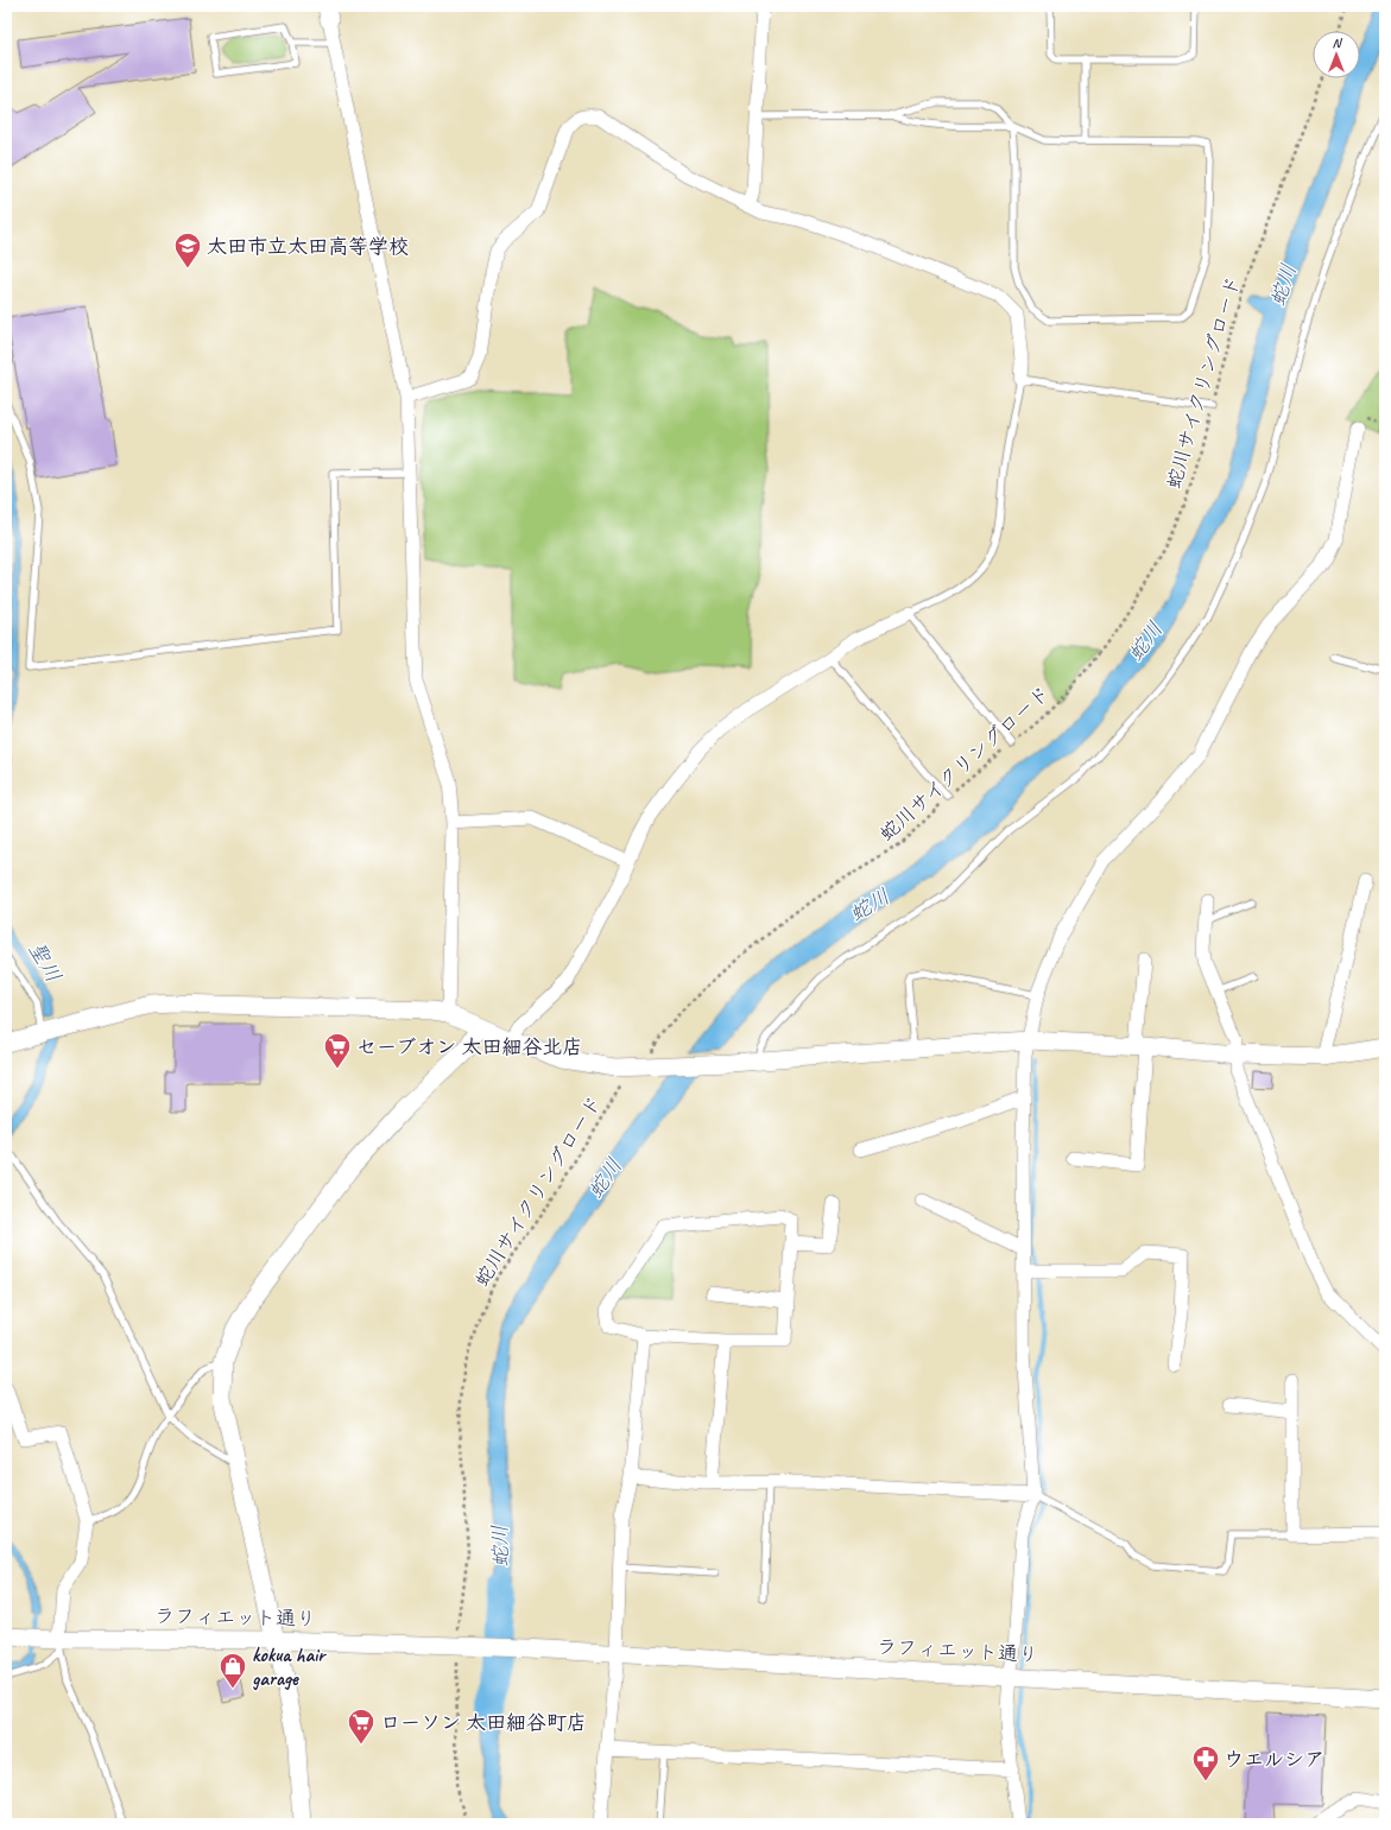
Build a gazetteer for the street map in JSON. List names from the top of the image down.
{
  "streets": {
    "street": ["ラフィエット通り"],
    "path": ["蛇川サイクリングロード"]
  },
  "crossings": [
    ["蛇川サイクリングロード", "ラフィエット通り"]
  ],
  "water": ["蛇川", "聖川"],
  "places": {
    "school or university": ["太田市立太田高等学校"],
    "supermarket": ["セーブオン 太田細谷北店", "ローソン 太田細谷町店"],
    "shop": ["kokua hair garage"],
    "pharmacy": ["ウエルシア"]
  },
  "north": "top"
}
